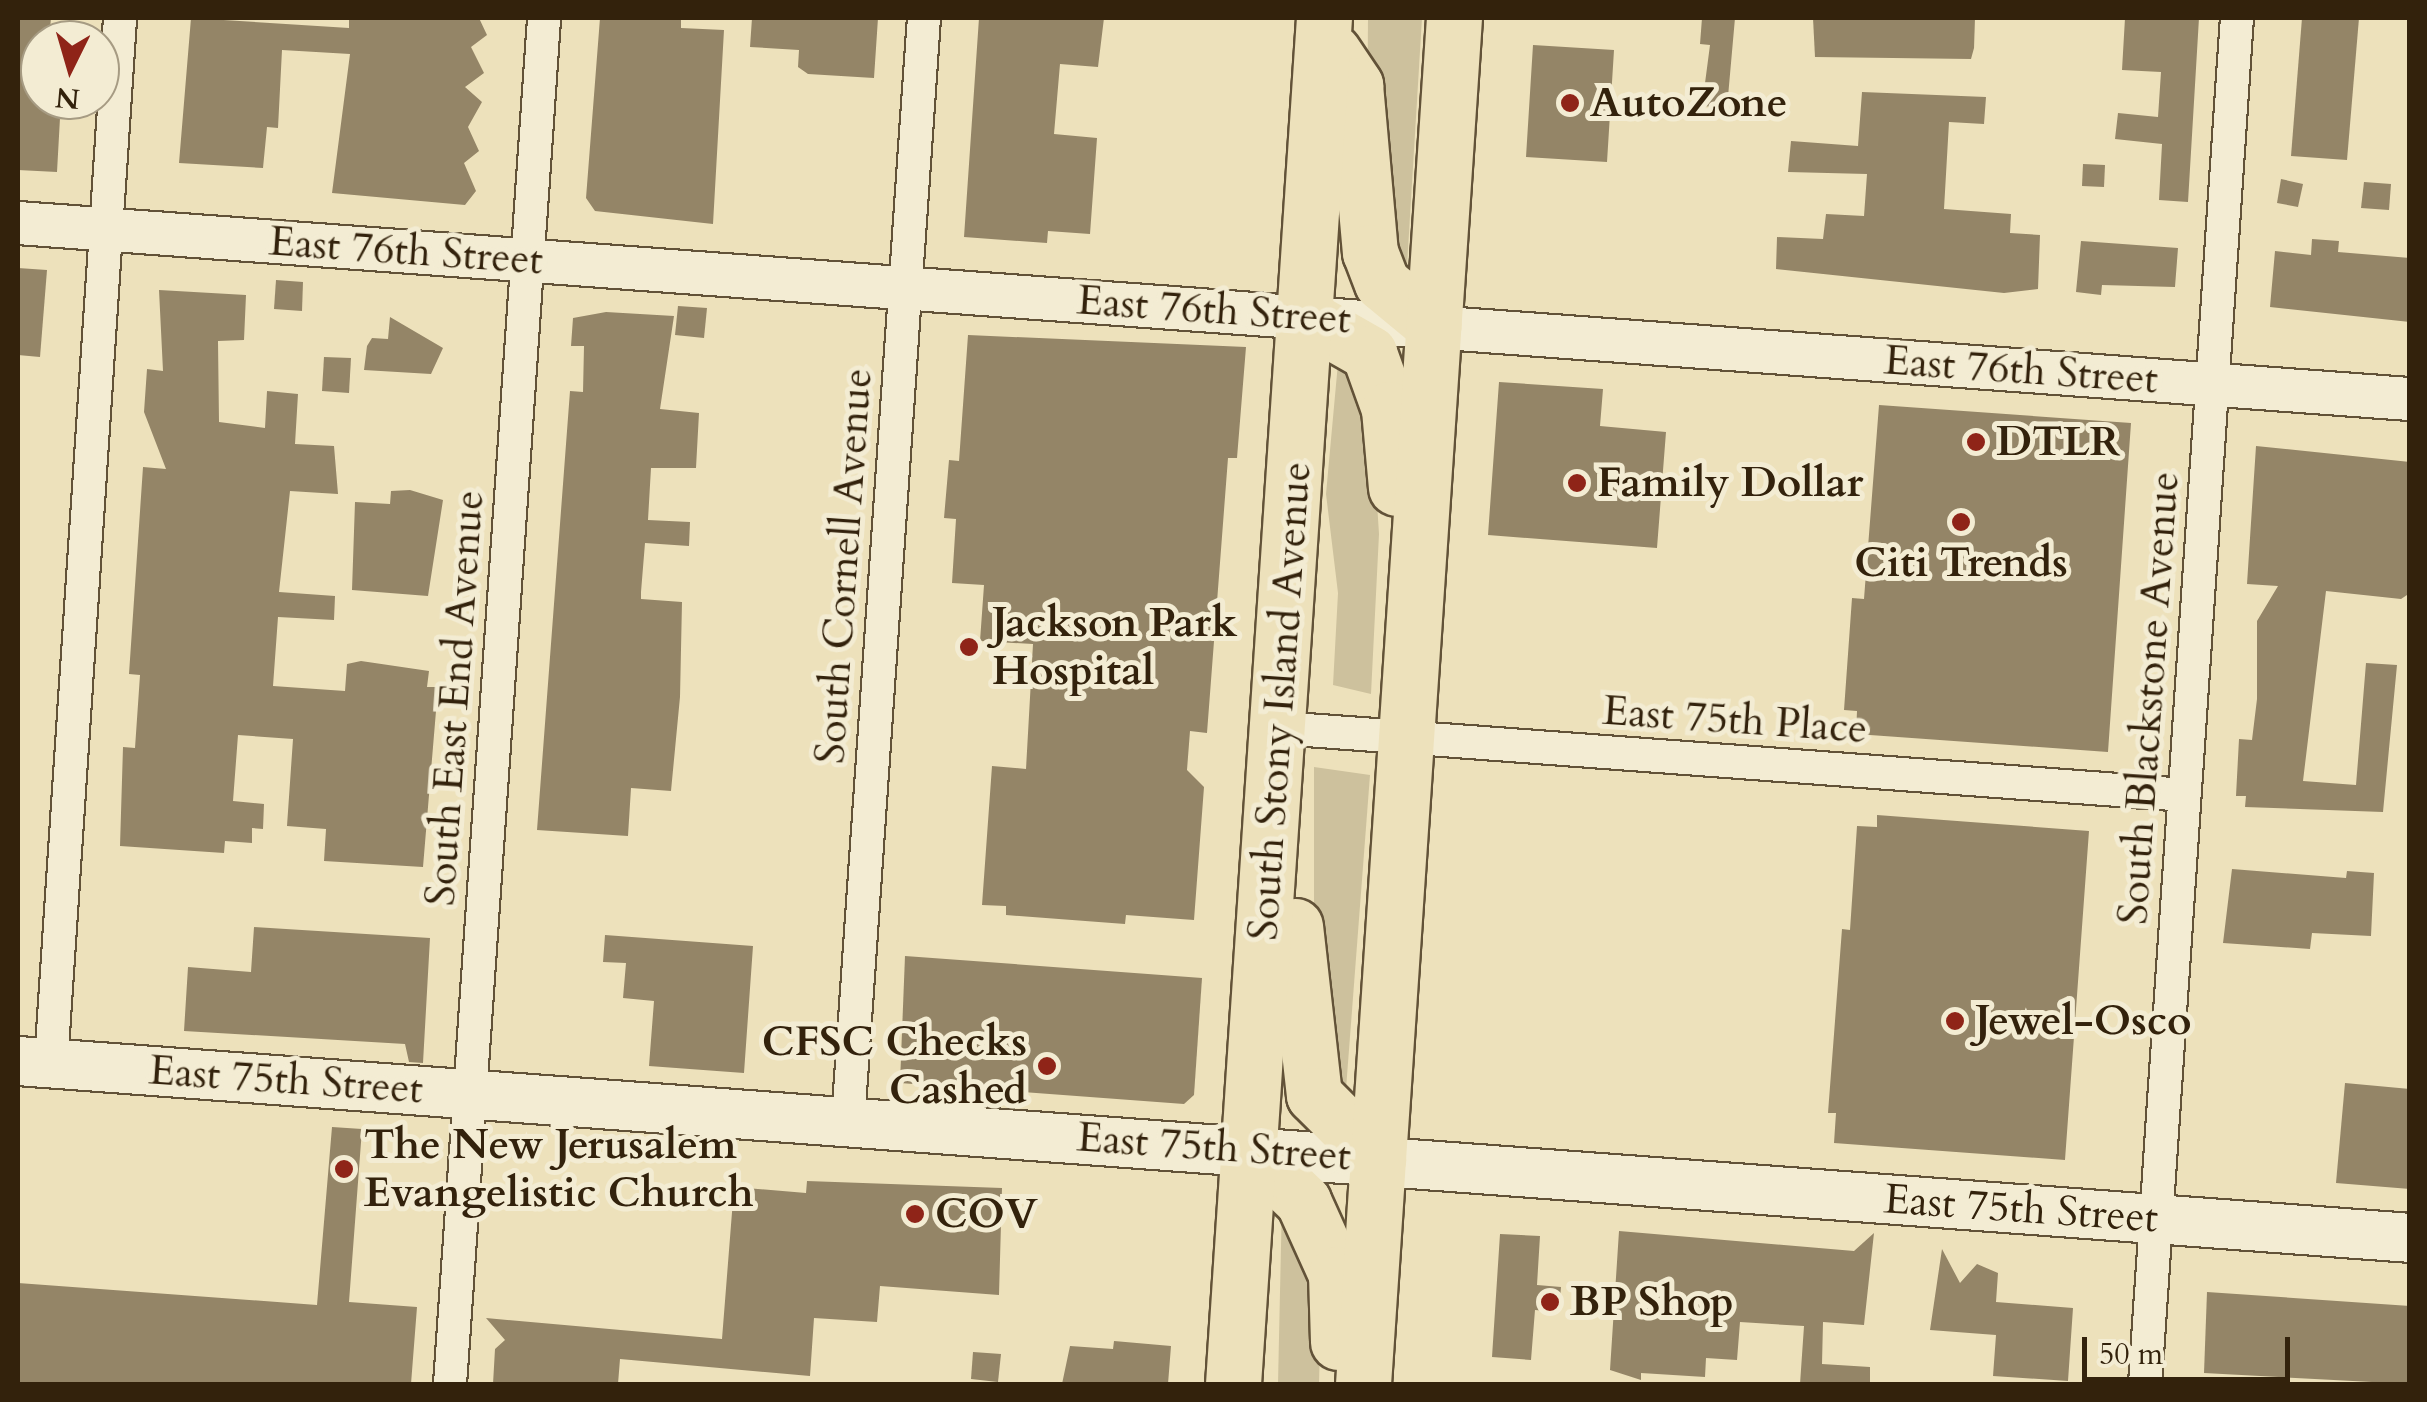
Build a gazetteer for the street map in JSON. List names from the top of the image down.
{
  "streets": {
    "highway": ["South Stony Island Avenue"],
    "main road": ["East 75th Street"],
    "street": [
      "East 76th Street",
      "South Cornell Avenue",
      "South East End Avenue",
      "South Blackstone Avenue",
      "East 75th Place"
    ]
  },
  "crossings": [
    ["East 76th Street", "South Cornell Avenue"],
    ["East 76th Street", "South East End Avenue"],
    ["East 76th Street", "South Blackstone Avenue"],
    ["East 76th Street", "South Stony Island Avenue"],
    ["South Cornell Avenue", "East 75th Street"],
    ["South East End Avenue", "East 75th Street"],
    ["South Blackstone Avenue", "East 75th Place"],
    ["South Blackstone Avenue", "East 75th Street"],
    ["South Stony Island Avenue", "East 75th Place"],
    ["South Stony Island Avenue", "East 75th Street"]
  ],
  "places": [
    "AutoZone",
    "DTLR",
    "Family Dollar",
    "Citi Trends",
    "Jackson Park Hospital",
    "Jewel-Osco",
    "CFSC Checks Cashed",
    "The New Jerusalem Evangelistic Church",
    "COV",
    "BP Shop"
  ],
  "scale_bar": "50 m",
  "north": "bottom"
}
